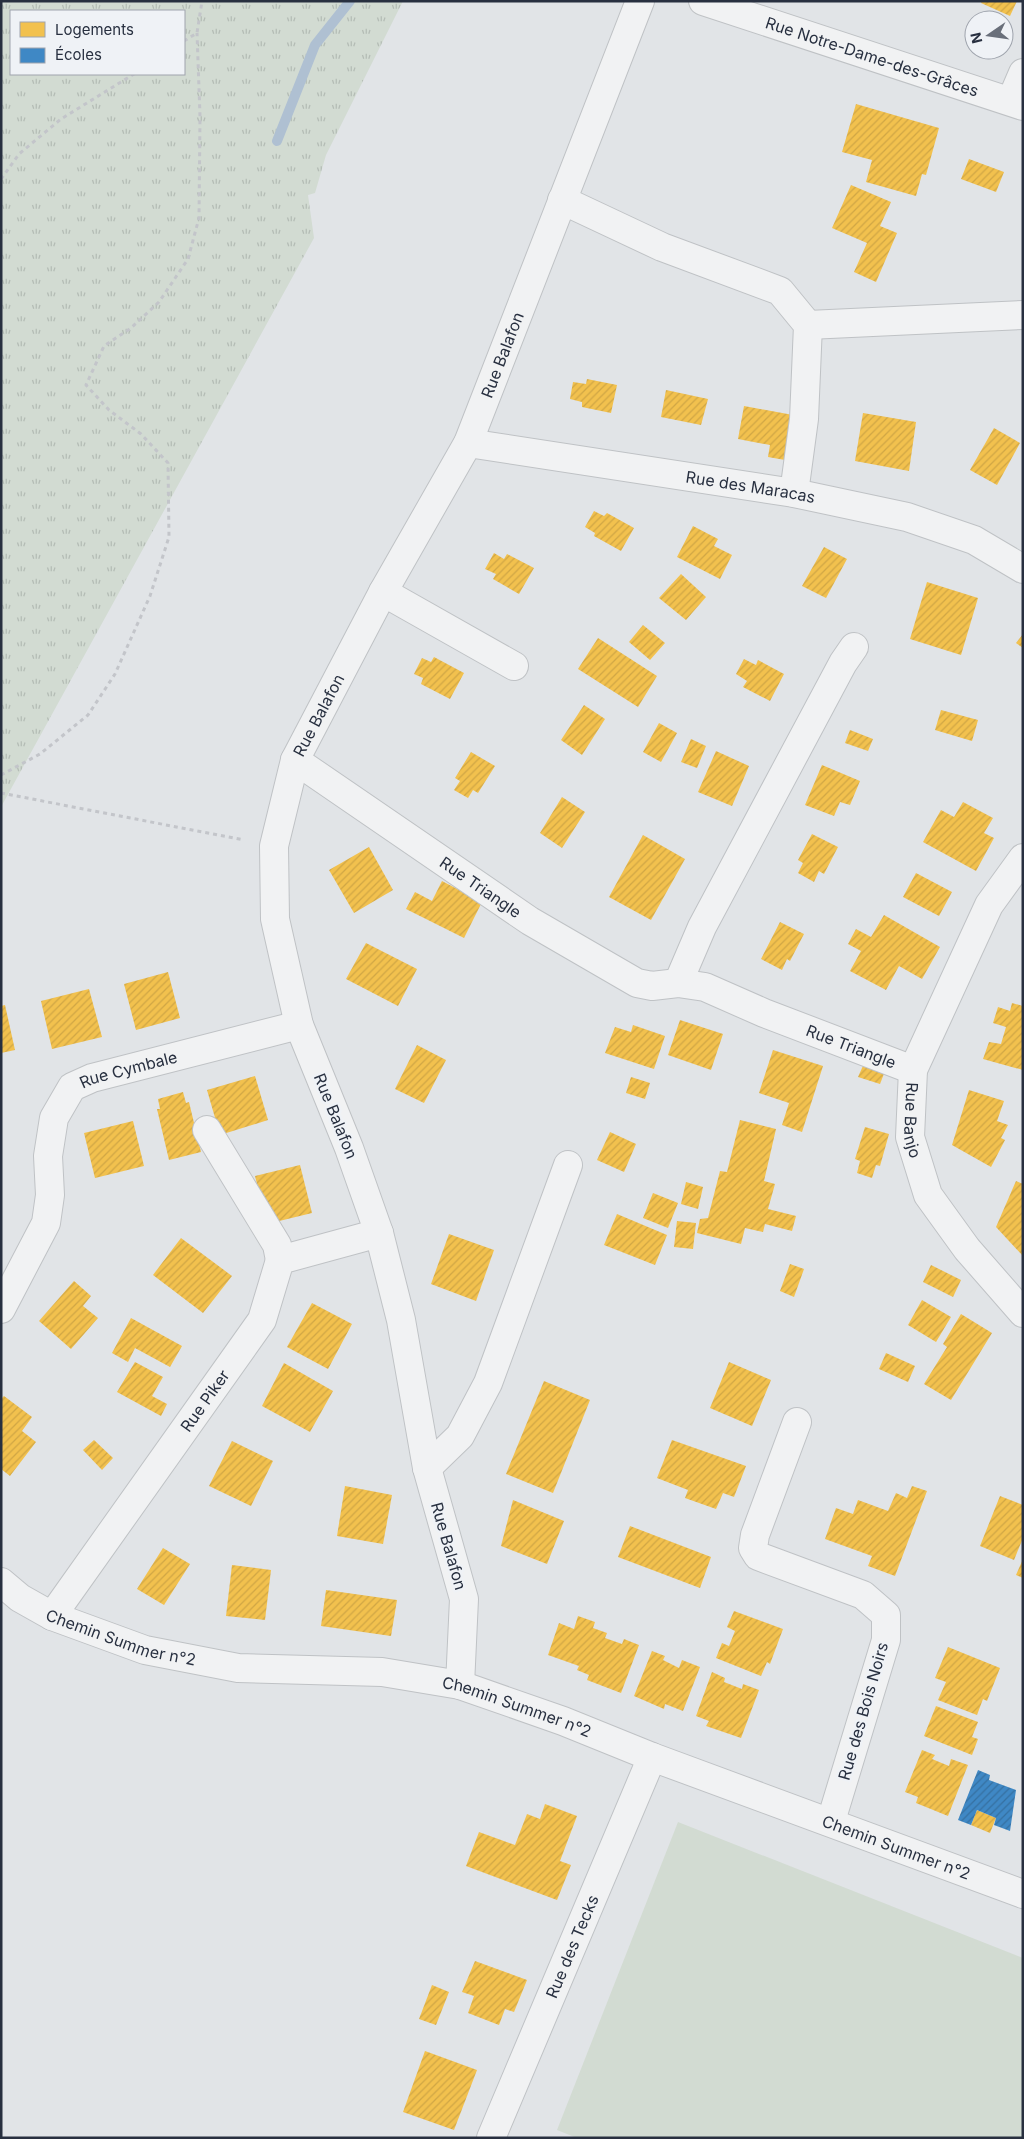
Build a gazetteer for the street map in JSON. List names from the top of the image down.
{
  "streets": {
    "street": [
      "Rue Notre-Dame-des-Grâces",
      "Rue Balafon",
      "Rue des Maracas",
      "Rue Triangle",
      "Rue Cymbale",
      "Rue Banjo",
      "Rue Piker",
      "Chemin Summer n°2",
      "Rue des Bois Noirs",
      "Rue des Tecks"
    ]
  },
  "crossings": [
    ["Rue Balafon", "Rue des Maracas"],
    ["Rue Balafon", "Rue Triangle"],
    ["Rue Balafon", "Rue Cymbale"],
    ["Rue Balafon", "Chemin Summer n°2"],
    ["Rue Triangle", "Rue Banjo"],
    ["Rue Piker", "Chemin Summer n°2"],
    ["Chemin Summer n°2", "Rue des Bois Noirs"],
    ["Chemin Summer n°2", "Rue des Tecks"]
  ],
  "legend": ["Logements", "Écoles"],
  "north": "left"
}
